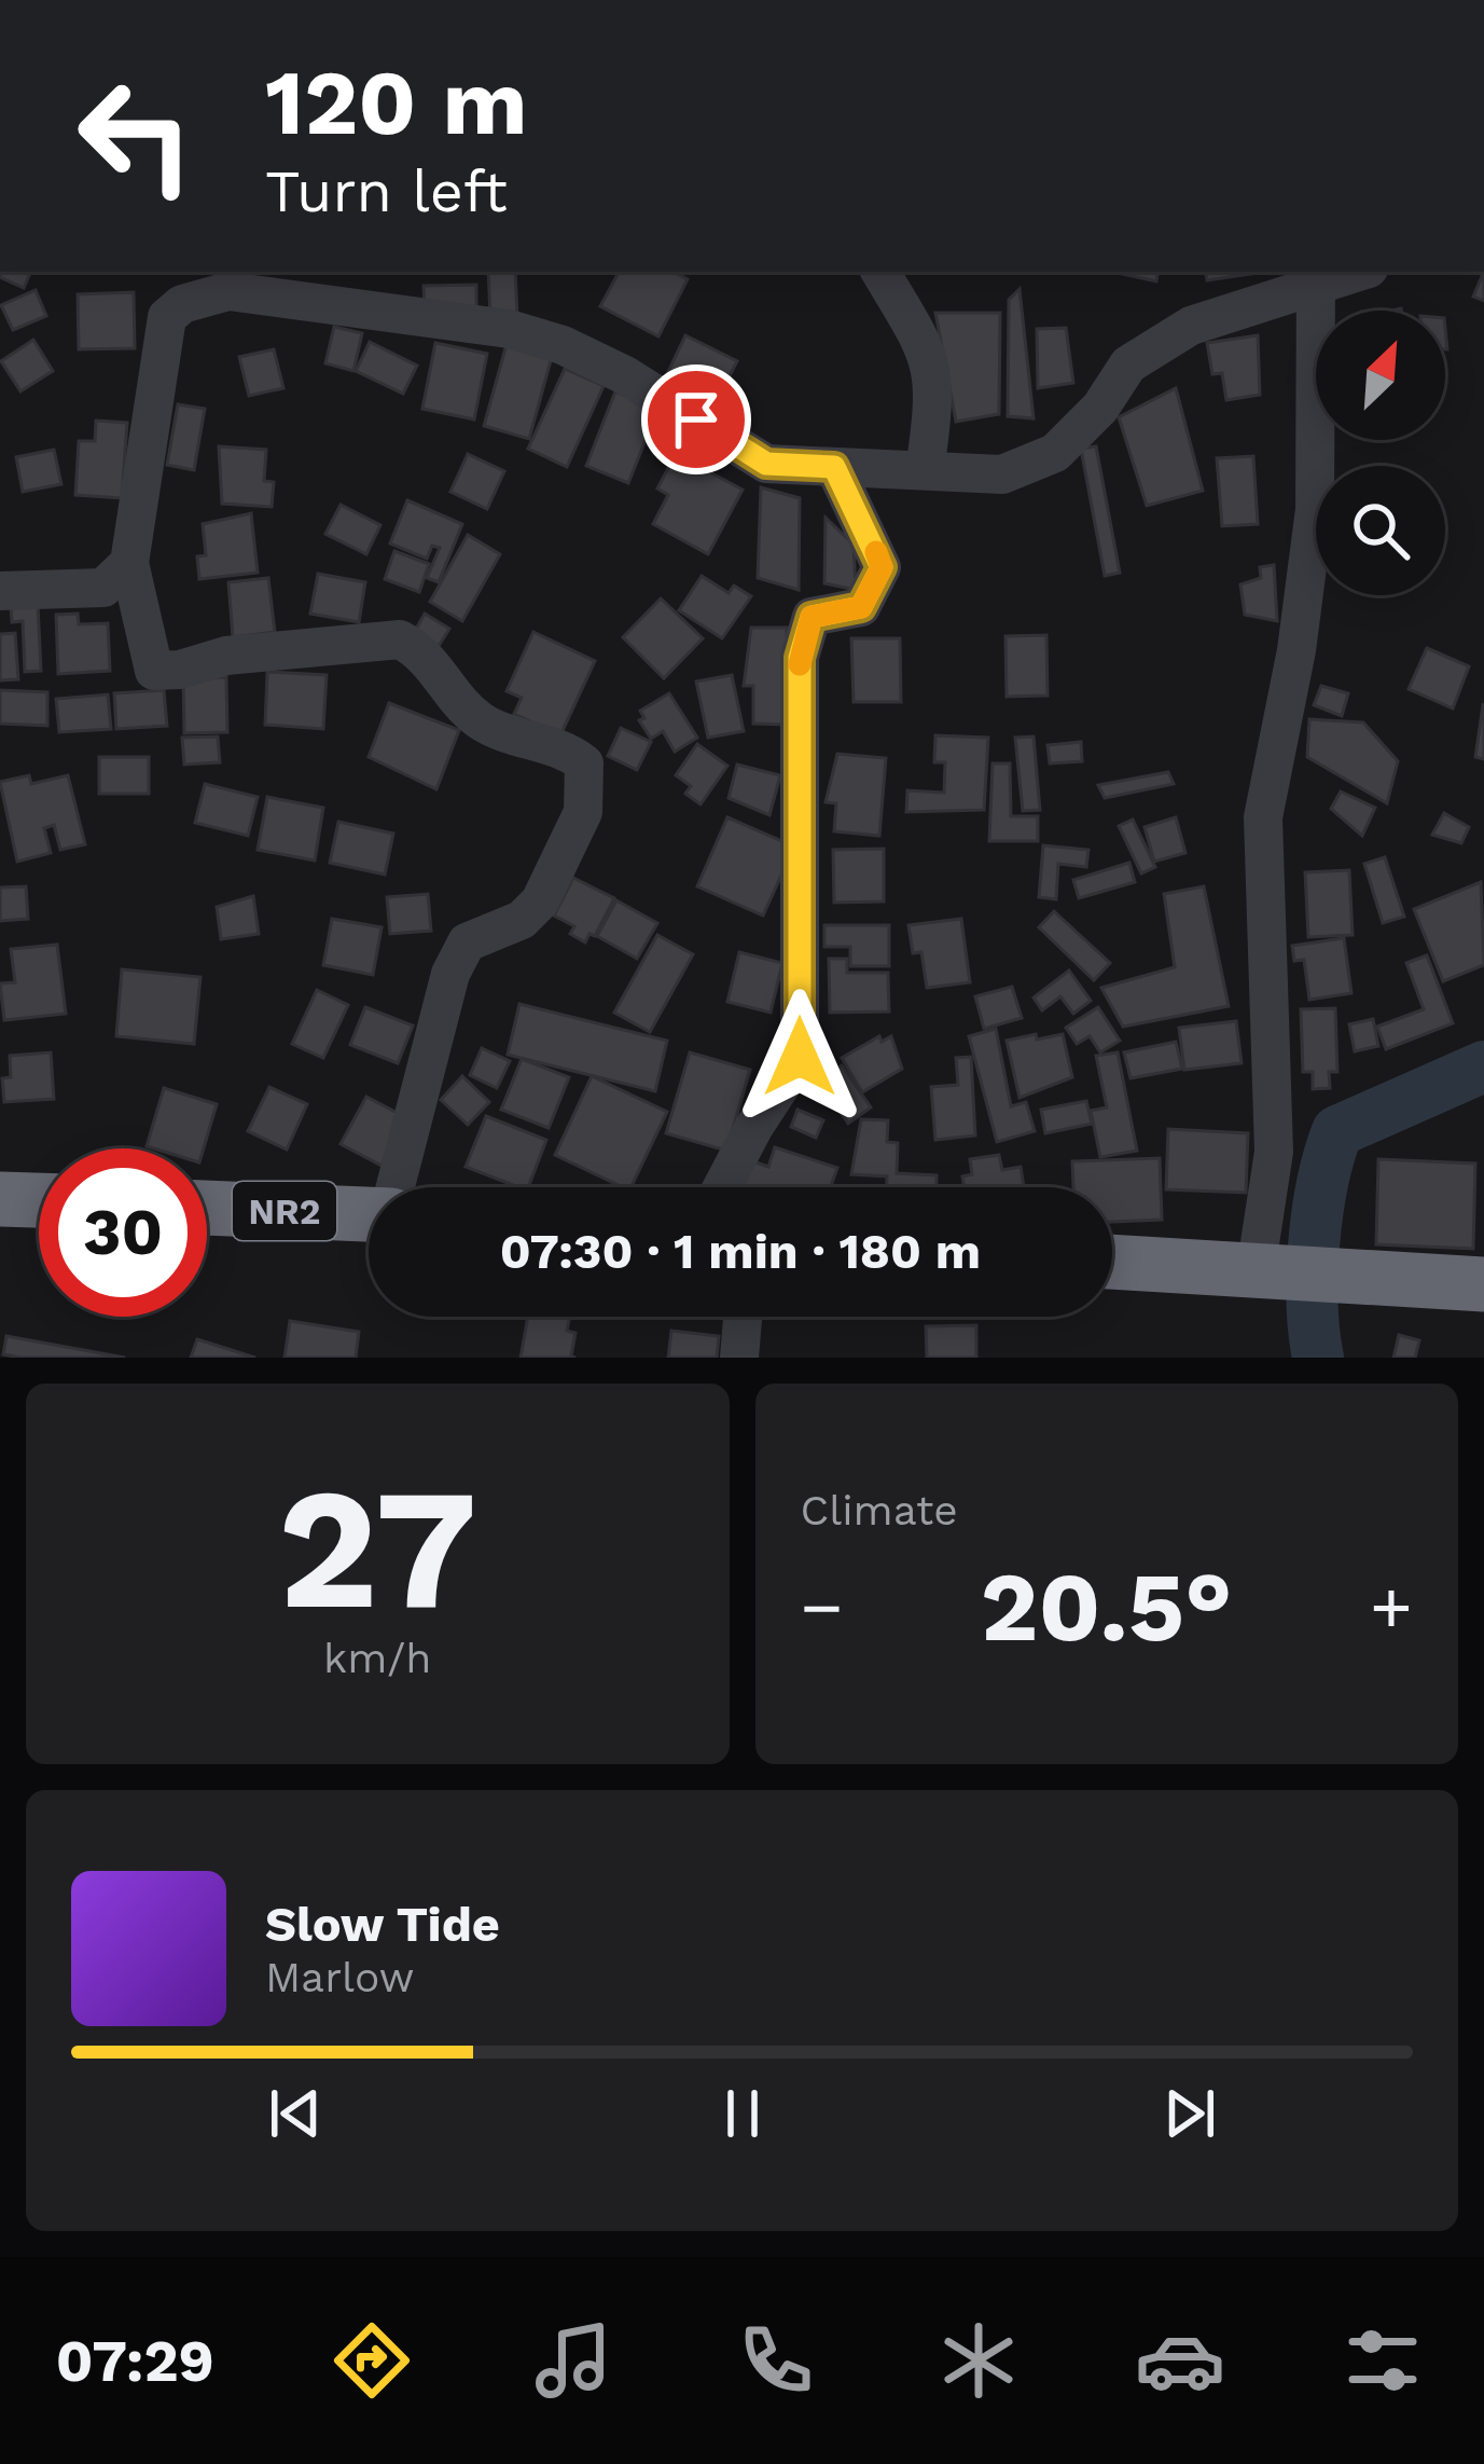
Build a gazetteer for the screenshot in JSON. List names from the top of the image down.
{
  "streets": {
    "highway": ["NR2"]
  },
  "north": "top right",
  "page": {
    "turn": ["120 m", "Turn left"],
    "limit": "30",
    "trip": "07:30 · 1 min · 180 m",
    "tile": [
      ["27", "km/h"],
      "Climate"
    ],
    "heat": ["−", "20.5°", "+"],
    "song": ["Slow Tide", "Marlow"],
    "tabs": "07:29"
  }
}
